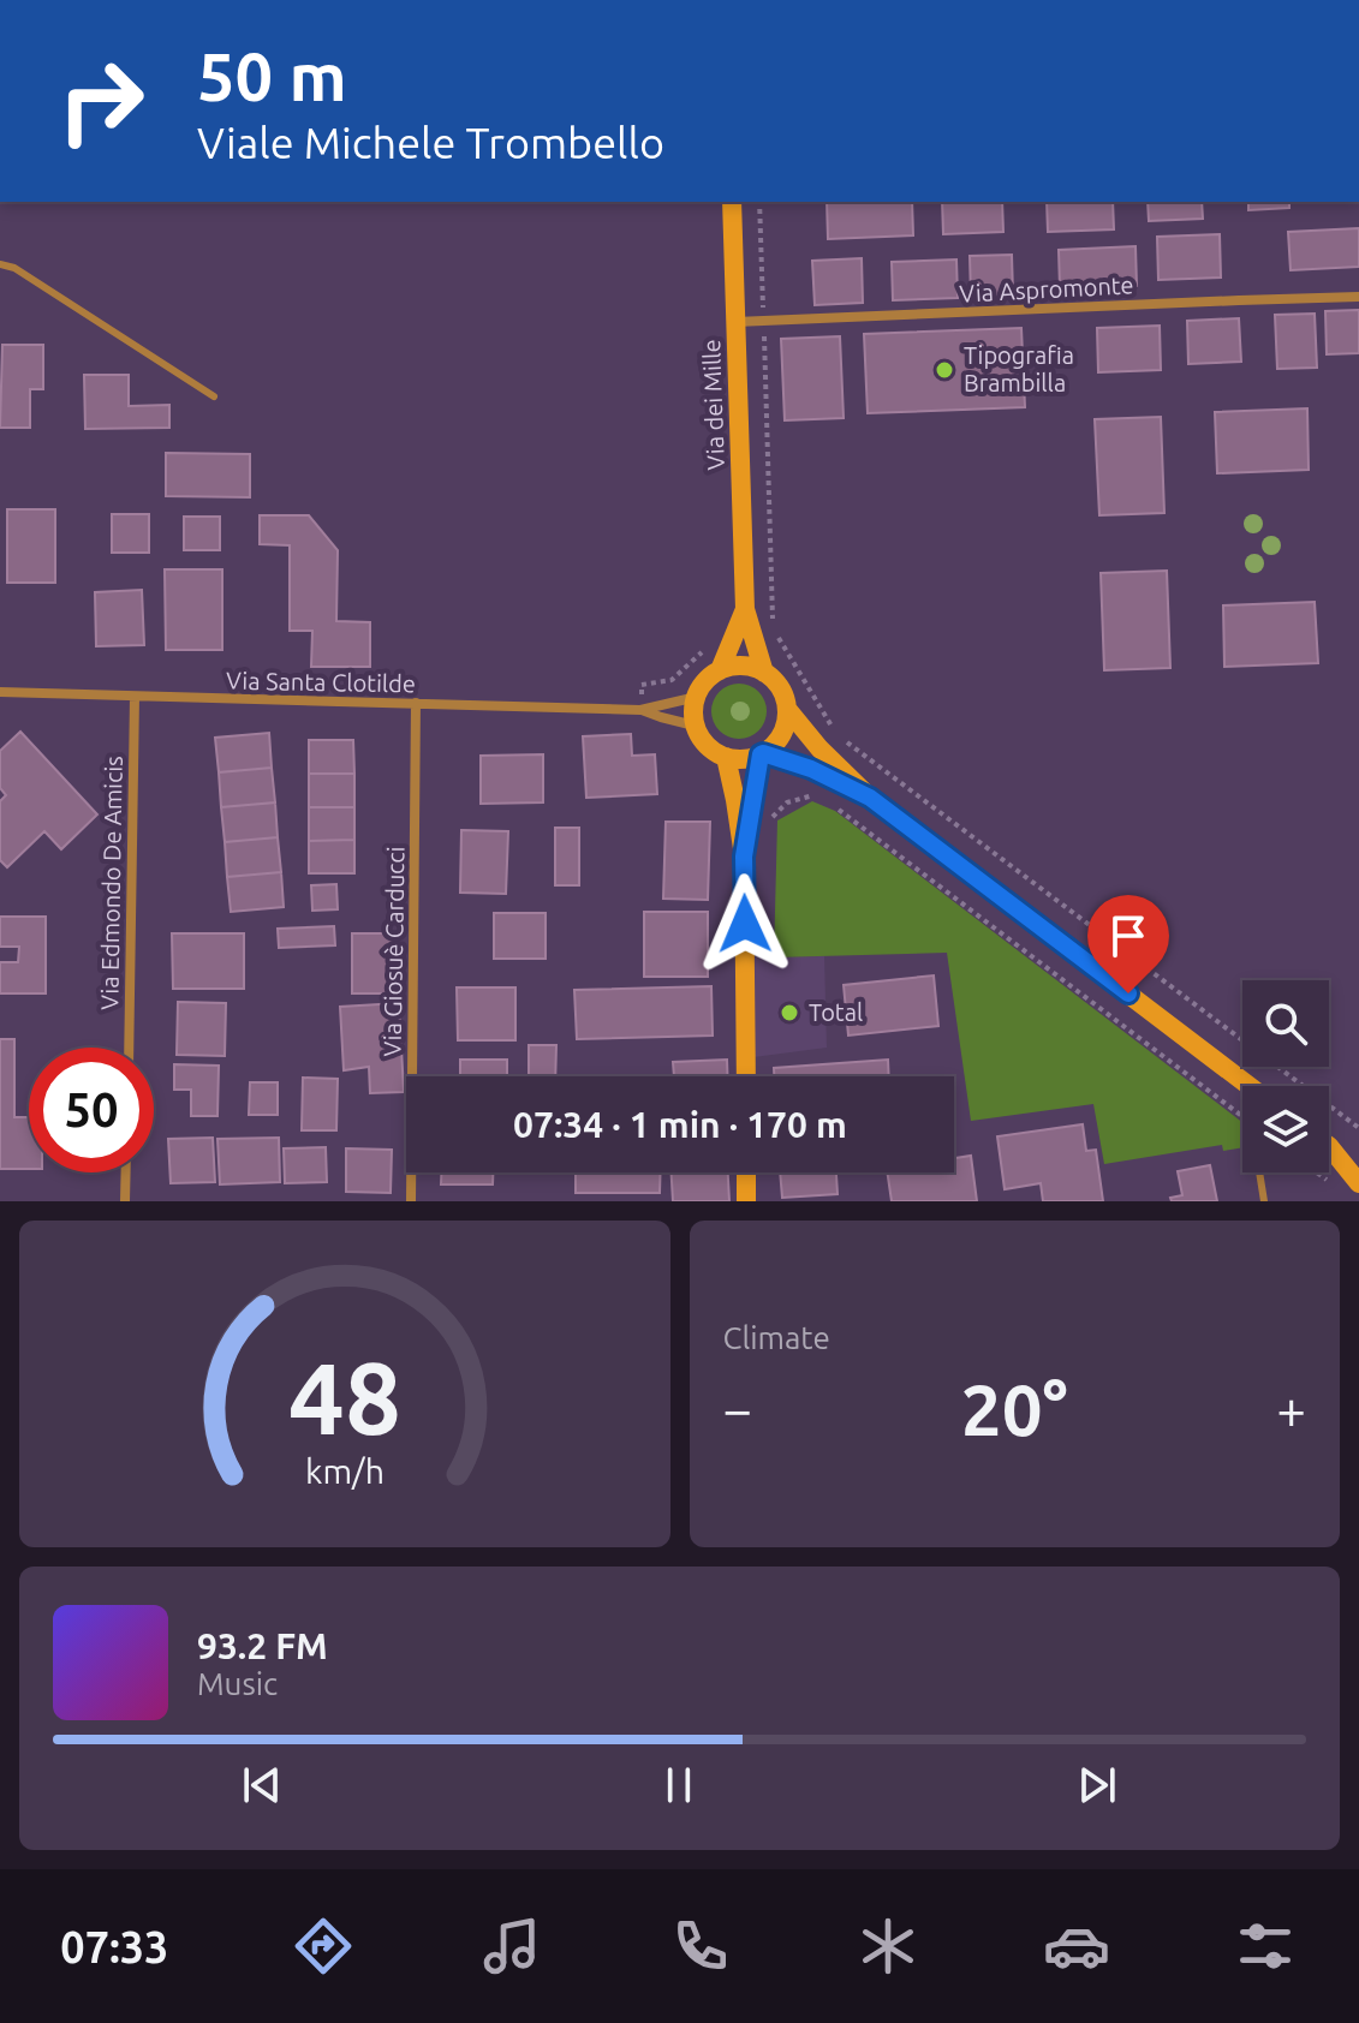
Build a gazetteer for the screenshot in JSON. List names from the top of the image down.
{
  "streets": {
    "main road": ["Via dei Mille"],
    "street": [
      "Via Aspromonte",
      "Via Santa Clotilde",
      "Via Edmondo De Amicis",
      "Via Giosuè Carducci"
    ]
  },
  "crossings": [
    ["Via Aspromonte", "Via dei Mille"],
    ["Via dei Mille", "Via Santa Clotilde"],
    ["Via Santa Clotilde", "Via Edmondo De Amicis"],
    ["Via Santa Clotilde", "Via Giosuè Carducci"]
  ],
  "places": ["Tipografia Brambilla", "Total"],
  "page": {
    "turn": ["50 m", "Viale Michele Trombello"],
    "limit": "50",
    "trip": "07:34 · 1 min · 170 m",
    "tile": "Climate",
    "heat": ["−", "20°", "+"],
    "song": ["93.2 FM", "Music"],
    "tabs": "07:33",
    "gauge": ["48", "km/h"]
  }
}
